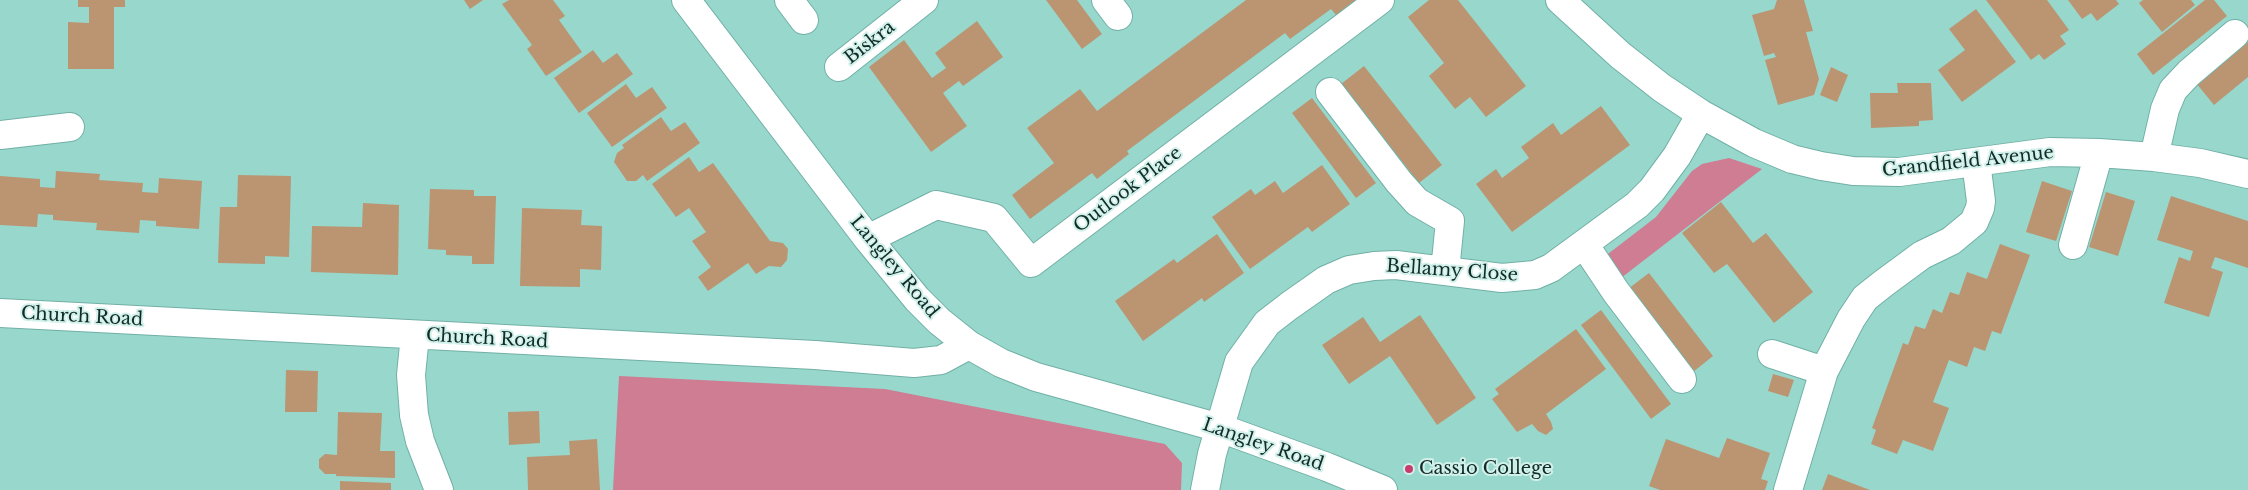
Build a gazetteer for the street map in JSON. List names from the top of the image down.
{
  "streets": {
    "street": [
      "Biskra",
      "Grandfield Avenue",
      "Outlook Place",
      "Langley Road",
      "Bellamy Close",
      "Church Road"
    ]
  },
  "crossings": [
    ["Grandfield Avenue", "Bellamy Close"],
    ["Outlook Place", "Langley Road"],
    ["Langley Road", "Bellamy Close"],
    ["Langley Road", "Church Road"]
  ],
  "places": ["Cassio College"]
}
